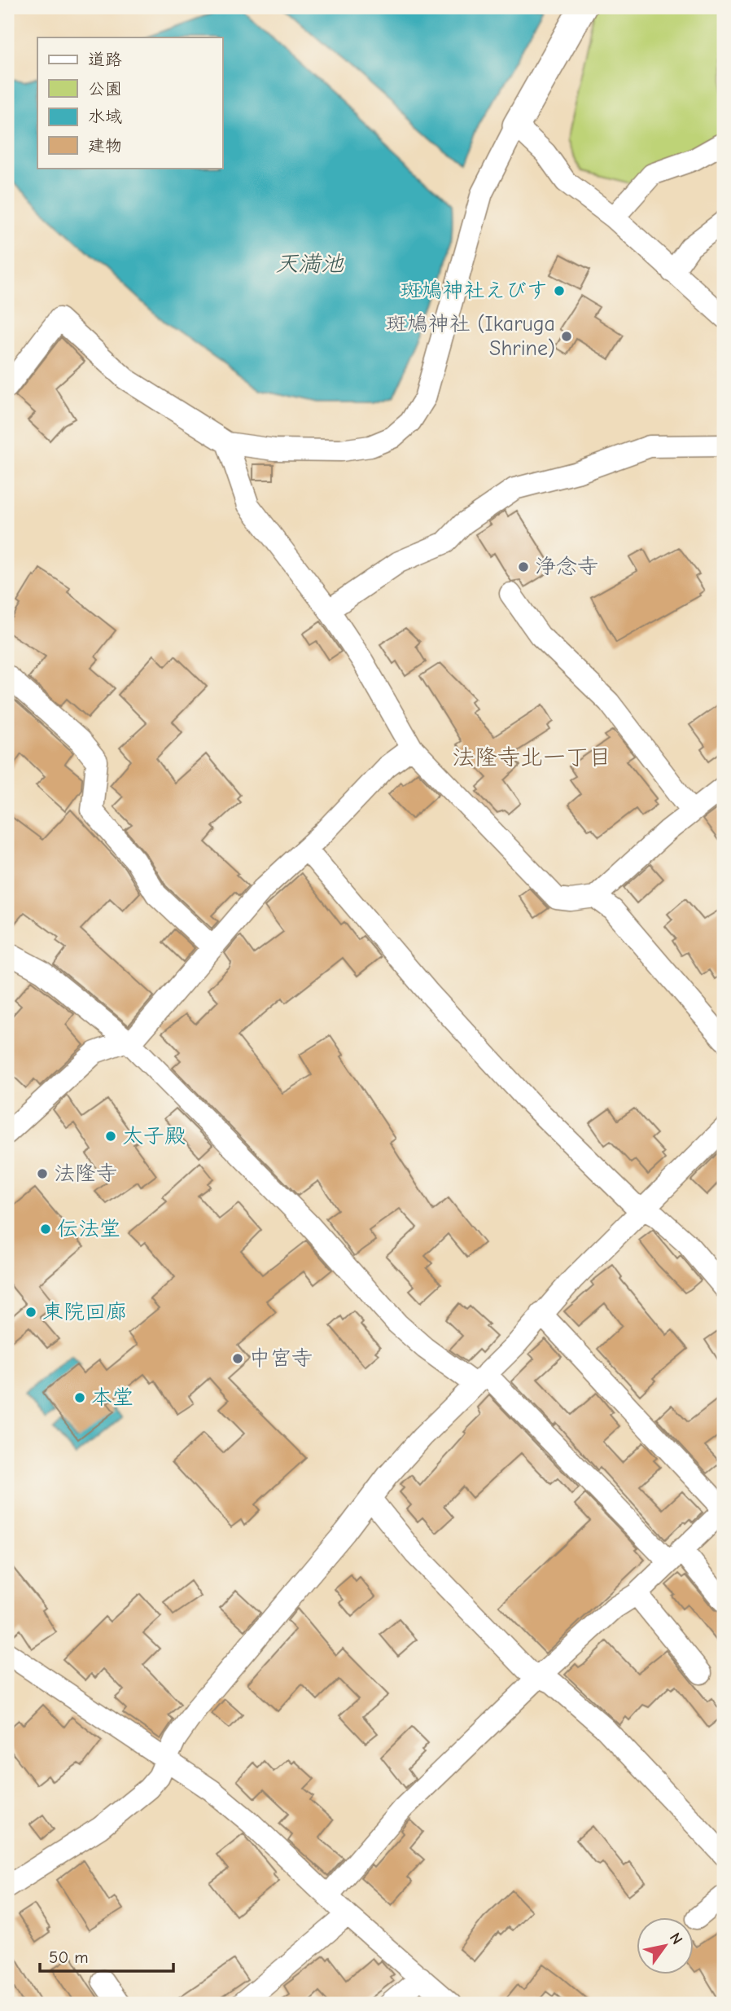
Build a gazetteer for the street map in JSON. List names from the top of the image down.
{
  "districts": ["法隆寺北一丁目"],
  "water": ["天満池"],
  "places": [
    "斑鳩神社えびす",
    "斑鳩神社 (Ikaruga Shrine)",
    "浄念寺",
    "太子殿",
    "法隆寺",
    "伝法堂",
    "東院回廊",
    "中宮寺",
    "本堂"
  ],
  "legend": [
    "道路",
    "公園",
    "水域",
    "建物"
  ],
  "scale_bar": "50 m",
  "north": "top right"
}
